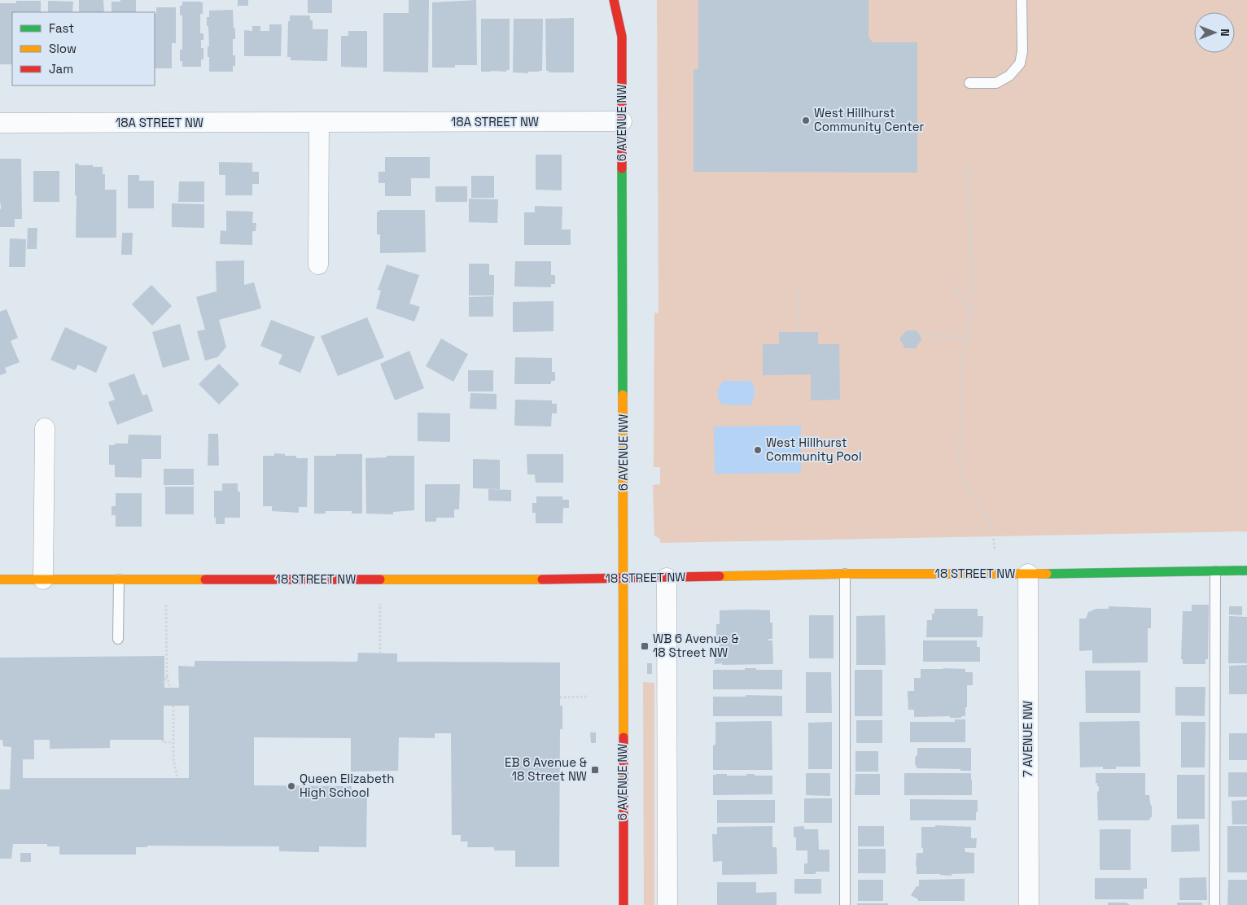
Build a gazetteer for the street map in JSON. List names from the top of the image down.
{
  "streets": {
    "street": [
      "18A STREET NW",
      "6 AVENUE NW",
      "18 STREET NW",
      "7 AVENUE NW"
    ]
  },
  "crossings": [
    ["18A STREET NW", "6 AVENUE NW"],
    ["6 AVENUE NW", "18 STREET NW"],
    ["18 STREET NW", "7 AVENUE NW"]
  ],
  "places": {
    "other": ["West Hillhurst Community Center", "West Hillhurst Community Pool", "Queen Elizabeth High School"],
    "transit": ["WB 6 Avenue & 18 Street NW", "EB 6 Avenue & 18 Street NW"]
  },
  "legend": ["Fast", "Slow", "Jam"],
  "north": "right"
}
